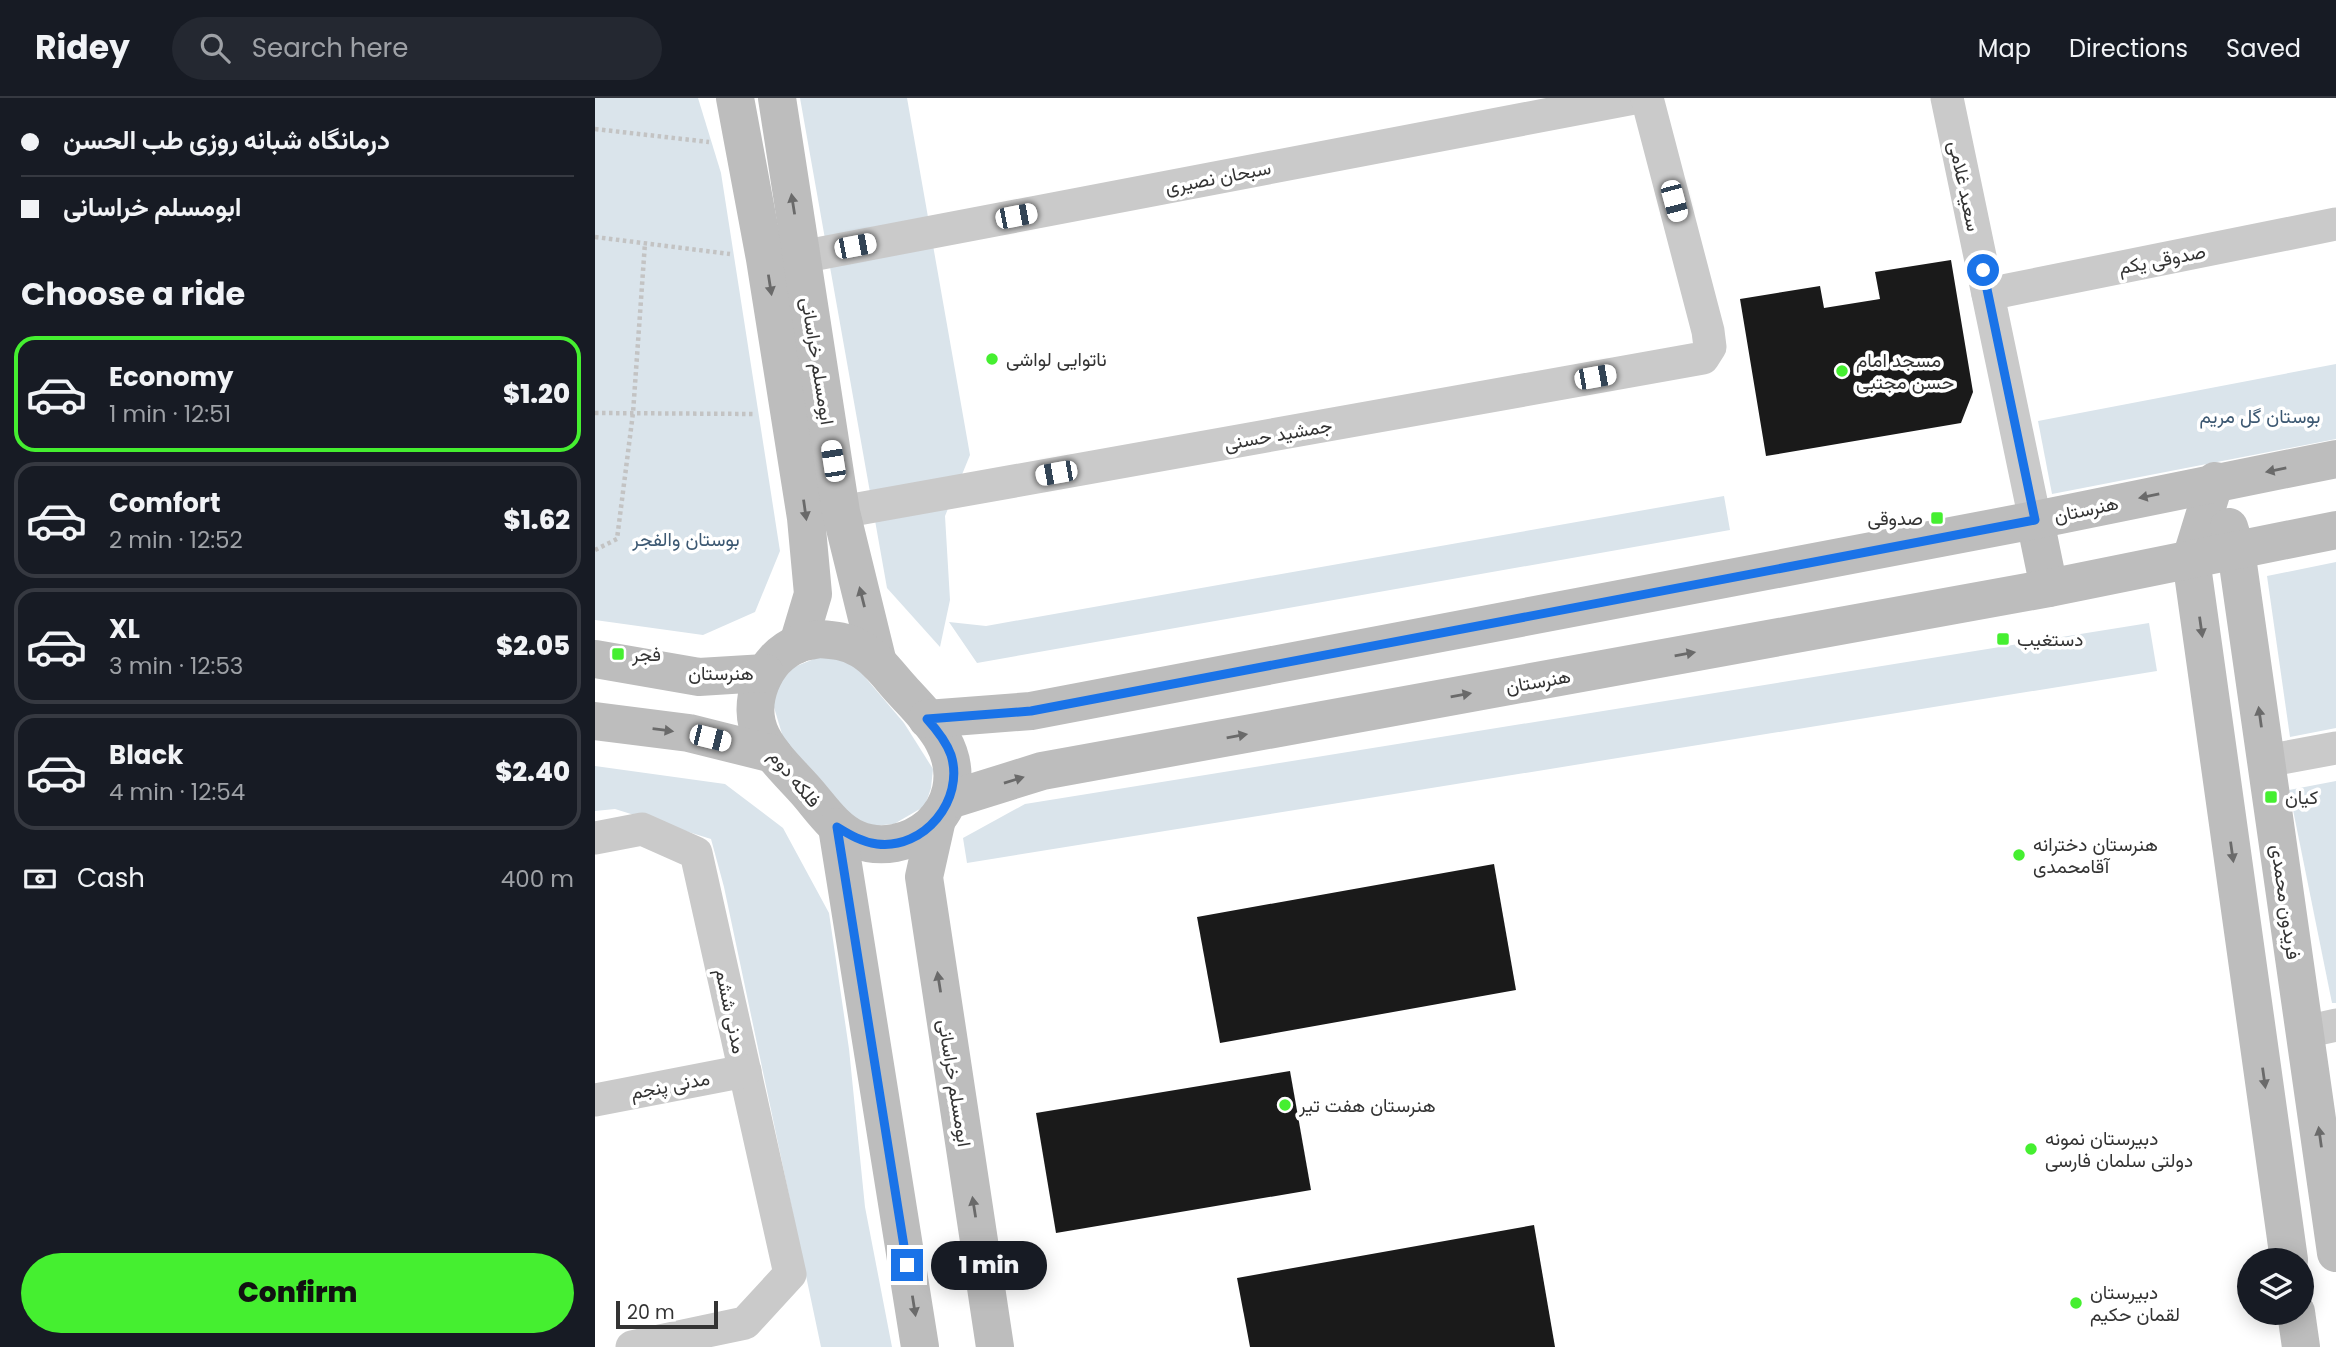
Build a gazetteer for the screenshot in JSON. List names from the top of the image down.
{
  "streets": {
    "main road": [
      "ابومسلم خراسانی",
      "هنرستان",
      "فلکه دوم",
      "فریدون محمدی"
    ],
    "street": [
      "سبحان نصیری",
      "سعید غلامی",
      "صدوقی یکم",
      "جمشید حسنی",
      "مدنی ششم",
      "مدنی پنجم"
    ]
  },
  "crossings": [
    ["سبحان نصیری", "ابومسلم خراسانی"],
    ["سعید غلامی", "صدوقی یکم"],
    ["سعید غلامی", "هنرستان"],
    ["ابومسلم خراسانی", "جمشید حسنی"],
    ["ابومسلم خراسانی", "هنرستان"],
    ["ابومسلم خراسانی", "فلکه دوم"],
    ["هنرستان", "فلکه دوم"],
    ["هنرستان", "فریدون محمدی"],
    ["مدنی ششم", "مدنی پنجم"]
  ],
  "parks": ["بوستان گل مریم", "بوستان والفجر"],
  "places": {
    "other": [
      "ناتوایی لواشی",
      "مسجد امام حسن مجتبی",
      "هنرستان دخترانه آقامحمدی",
      "هنرستان هفت تیر",
      "دبیرستان نمونه دولتی سلمان فارسی",
      "دبیرستان لقمان حکیم"
    ],
    "transit": [
      "صدوقی",
      "دستغیب",
      "فجر",
      "کیان"
    ]
  },
  "scale_bar": "20 m",
  "page": {
    "header": "Ridey",
    "search": "Search here",
    "nav": ["Map", "Directions", "Saved"],
    "banner": ["درمانگاه شبانه روزی طب الحسن", "ابومسلم خراسانی"],
    "heading": "Choose a ride",
    "list": [
      {
        "name": "Economy",
        "note": "1 min · 12:51",
        "value": "$1.20"
      },
      {
        "name": "Comfort",
        "note": "2 min · 12:52",
        "value": "$1.62"
      },
      {
        "name": "XL",
        "note": "3 min · 12:53",
        "value": "$2.05"
      },
      {
        "name": "Black",
        "note": "4 min · 12:54",
        "value": "$2.40"
      }
    ],
    "pay": ["Cash", "400 m"],
    "buttons": "Confirm",
    "bubble": "1 min",
    "scale": "20 m"
  }
}
